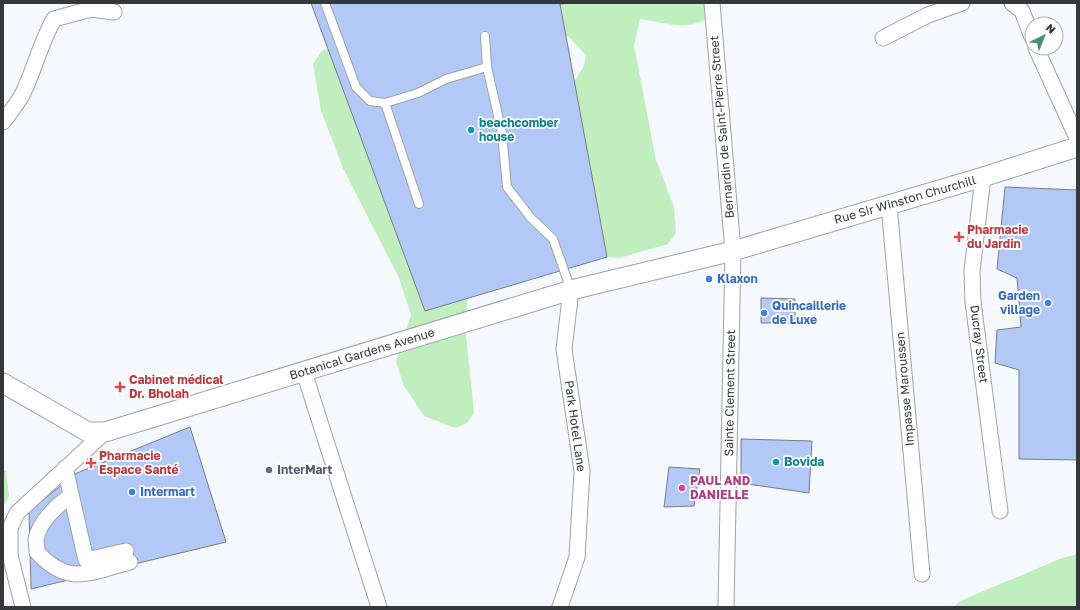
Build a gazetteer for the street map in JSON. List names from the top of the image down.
{
  "streets": {
    "street": [
      "Bernardin de Saint-Pierre Street",
      "Rue Sir Winston Churchill",
      "Ducray Street",
      "Botanical Gardens Avenue",
      "Impasse Maroussen",
      "Sainte Clement Street",
      "Park Hotel Lane"
    ]
  },
  "crossings": [
    ["Bernardin de Saint-Pierre Street", "Rue Sir Winston Churchill"],
    ["Bernardin de Saint-Pierre Street", "Botanical Gardens Avenue"],
    ["Bernardin de Saint-Pierre Street", "Sainte Clement Street"],
    ["Rue Sir Winston Churchill", "Ducray Street"],
    ["Rue Sir Winston Churchill", "Botanical Gardens Avenue"],
    ["Rue Sir Winston Churchill", "Impasse Maroussen"],
    ["Rue Sir Winston Churchill", "Sainte Clement Street"],
    ["Botanical Gardens Avenue", "Sainte Clement Street"],
    ["Botanical Gardens Avenue", "Park Hotel Lane"]
  ],
  "places": {
    "other": [
      "beachcomber house",
      "Klaxon",
      "Garden village",
      "Quincaillerie de Luxe",
      "Bovida",
      "InterMart",
      "PAUL AND DANIELLE",
      "Intermart"
    ],
    "health": ["Pharmacie du Jardin", "Cabinet médical Dr. Bholah", "Pharmacie Espace Santé"]
  },
  "north": "top right"
}
